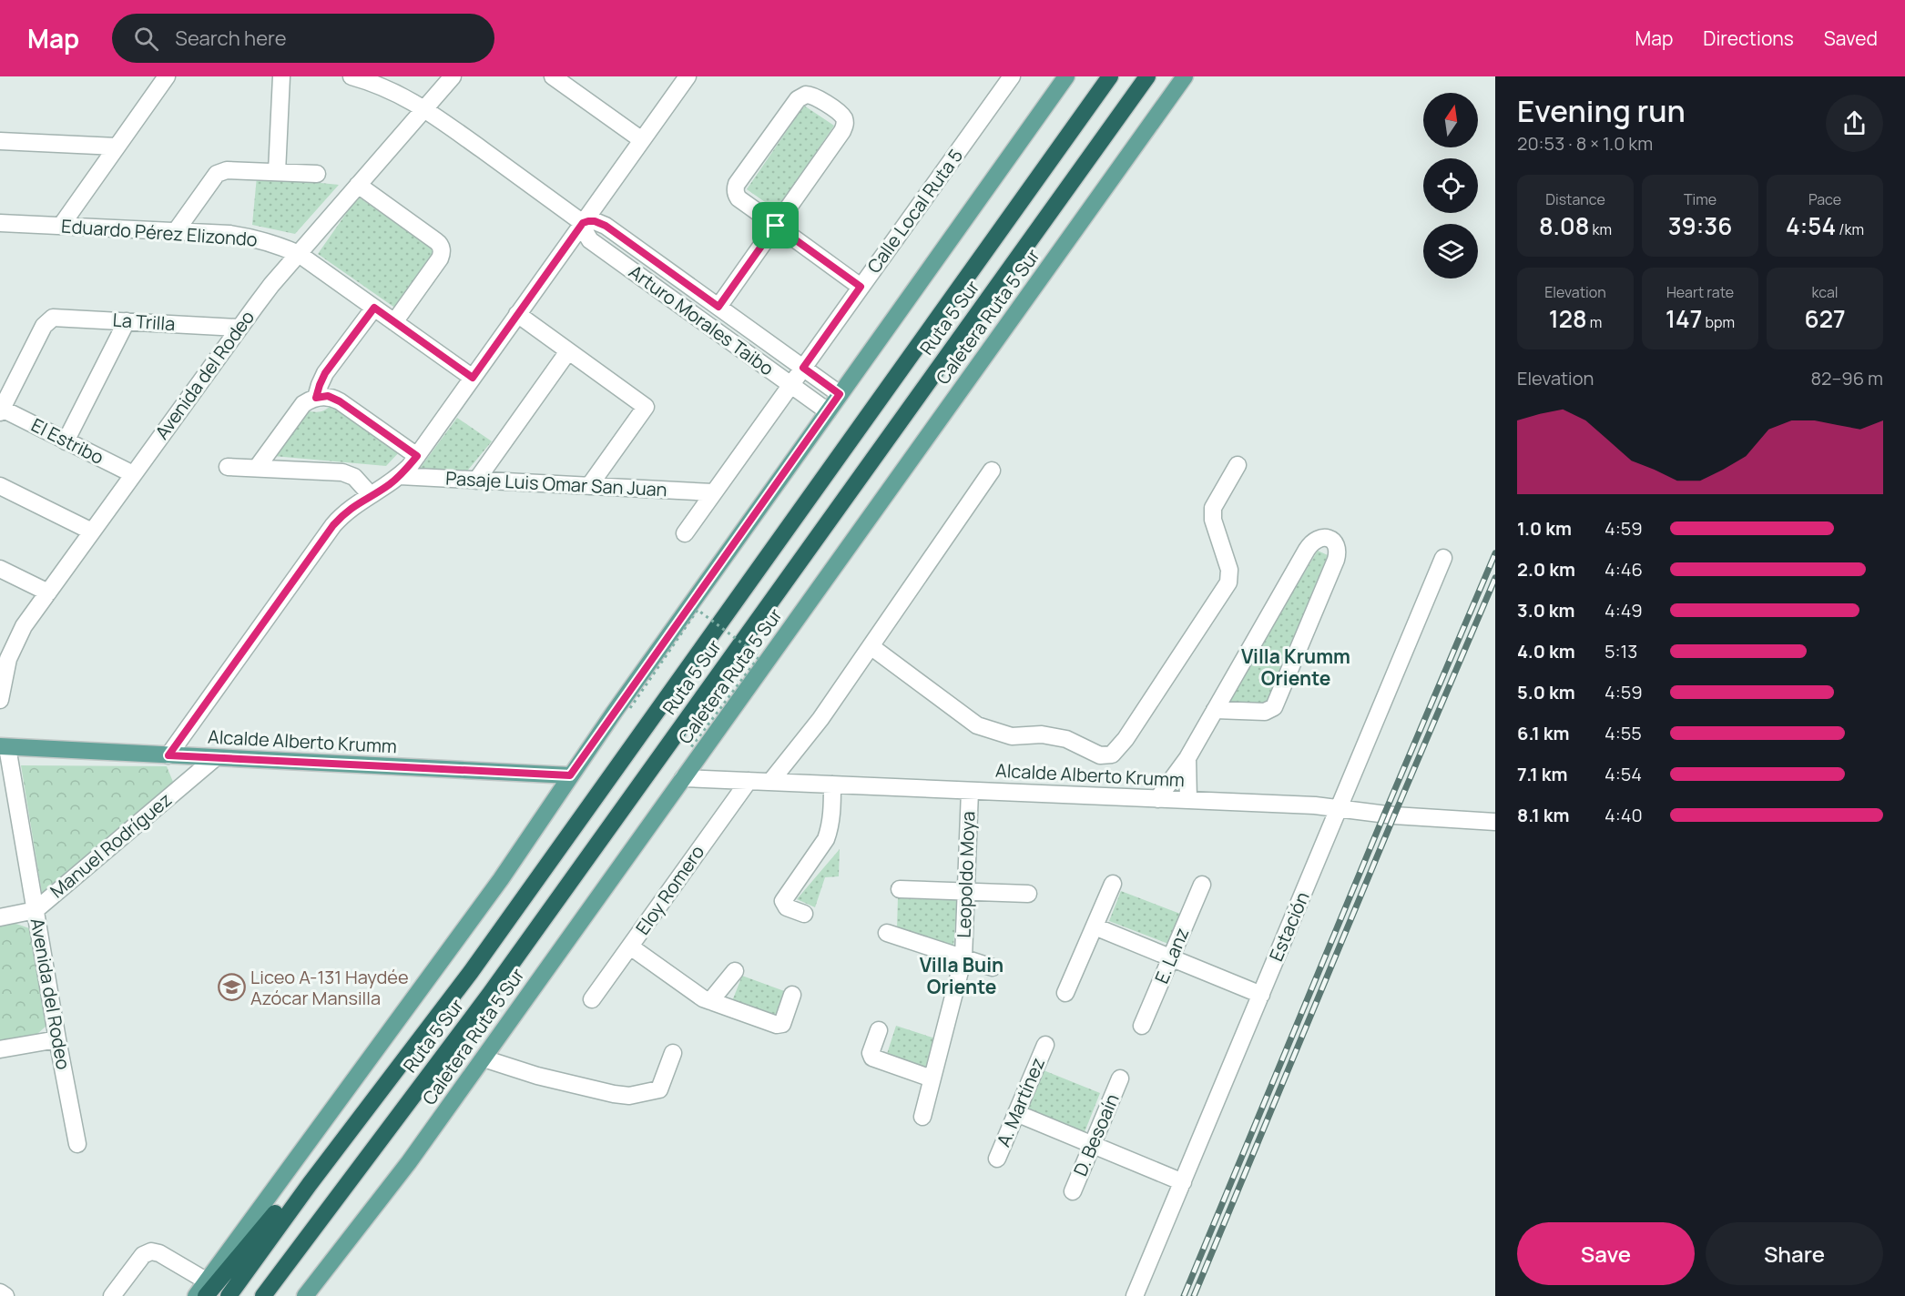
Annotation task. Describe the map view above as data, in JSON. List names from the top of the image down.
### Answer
{
  "streets": {
    "highway": ["Ruta 5 Sur"],
    "main road": ["Caletera Ruta 5 Sur", "Alcalde Alberto Krumm"],
    "street": [
      "Calle Local Ruta 5",
      "Eduardo Pérez Elizondo",
      "Arturo Morales Taibo",
      "La Trilla",
      "Avenida del Rodeo",
      "El Estribo",
      "Pasaje Luis Omar San Juan",
      "Manuel Rodríguez",
      "Leopoldo Moya",
      "Eloy Romero",
      "Estación",
      "E. Lanz",
      "A. Martínez",
      "D. Besoaín"
    ]
  },
  "crossings": [
    ["Calle Local Ruta 5", "Arturo Morales Taibo"],
    ["Calle Local Ruta 5", "Pasaje Luis Omar San Juan"],
    ["Eduardo Pérez Elizondo", "Avenida del Rodeo"],
    ["Caletera Ruta 5 Sur", "Alcalde Alberto Krumm"],
    ["Arturo Morales Taibo", "Avenida del Rodeo"],
    ["La Trilla", "Avenida del Rodeo"],
    ["La Trilla", "El Estribo"],
    ["Avenida del Rodeo", "El Estribo"],
    ["Avenida del Rodeo", "Alcalde Alberto Krumm"],
    ["Avenida del Rodeo", "Manuel Rodríguez"],
    ["Alcalde Alberto Krumm", "Manuel Rodríguez"],
    ["Alcalde Alberto Krumm", "Leopoldo Moya"],
    ["Alcalde Alberto Krumm", "Eloy Romero"],
    ["Alcalde Alberto Krumm", "Estación"]
  ],
  "districts": ["Villa Krumm Oriente", "Villa Buin Oriente"],
  "places": {
    "school or university": ["Liceo A-131 Haydée Azócar Mansilla"]
  },
  "north": "top",
  "page": {
    "header": "Map",
    "search": "Search here",
    "nav": ["Map", "Directions", "Saved"],
    "heading": ["Evening run", "20:53 · 8 × 1.0 km"],
    "stats": [
      ["Distance", "8.08 km"],
      ["Time", "39:36"],
      ["Pace", "4:54 /km"],
      ["Elevation", "128 m"],
      ["Heart rate", "147 bpm"],
      ["kcal", "627"]
    ],
    "chart": ["Elevation", "82–96 m"],
    "list": [
      {
        "name": "1.0 km",
        "note": "4:59"
      },
      {
        "name": "2.0 km",
        "note": "4:46"
      },
      {
        "name": "3.0 km",
        "note": "4:49"
      },
      {
        "name": "4.0 km",
        "note": "5:13"
      },
      {
        "name": "5.0 km",
        "note": "4:59"
      },
      {
        "name": "6.1 km",
        "note": "4:55"
      },
      {
        "name": "7.1 km",
        "note": "4:54"
      },
      {
        "name": "8.1 km",
        "note": "4:40"
      }
    ],
    "buttons": ["Save", "Share"]
  }
}
